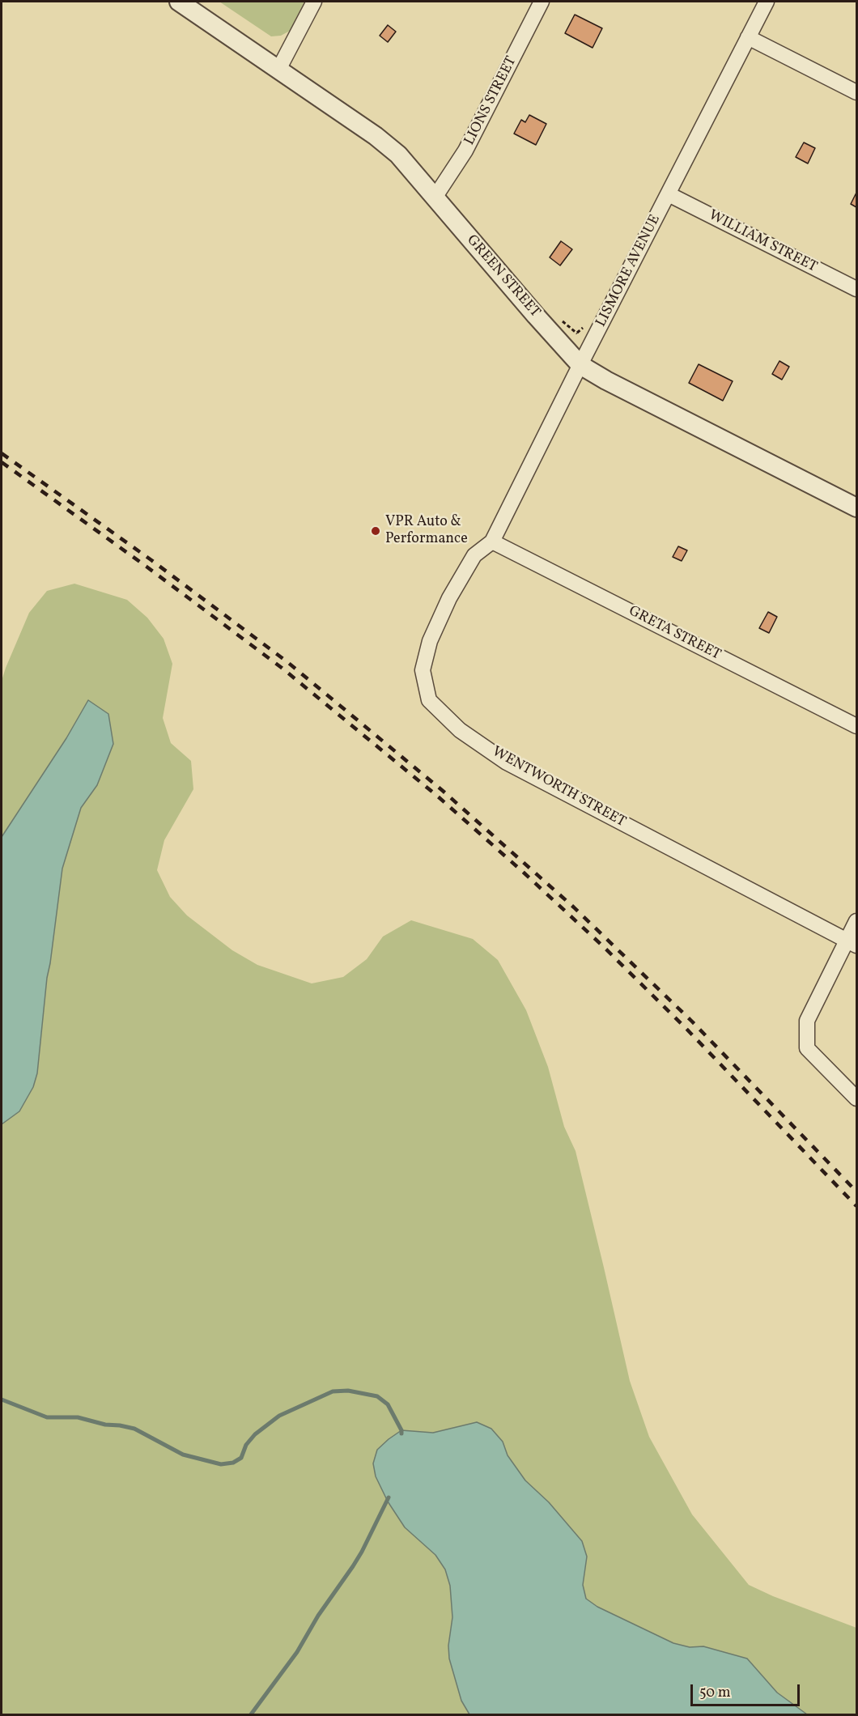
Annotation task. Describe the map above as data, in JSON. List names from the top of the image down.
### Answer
{
  "streets": {
    "street": [
      "LIONS STREET",
      "WILLIAM STREET",
      "LISMORE AVENUE",
      "GREEN STREET",
      "GRETA STREET",
      "WENTWORTH STREET"
    ]
  },
  "crossings": [
    ["LIONS STREET", "GREEN STREET"],
    ["WILLIAM STREET", "LISMORE AVENUE"],
    ["LISMORE AVENUE", "GREEN STREET"],
    ["LISMORE AVENUE", "GRETA STREET"],
    ["LISMORE AVENUE", "WENTWORTH STREET"],
    ["GRETA STREET", "WENTWORTH STREET"]
  ],
  "places": ["VPR Auto & Performance"],
  "scale_bar": "50 m"
}
